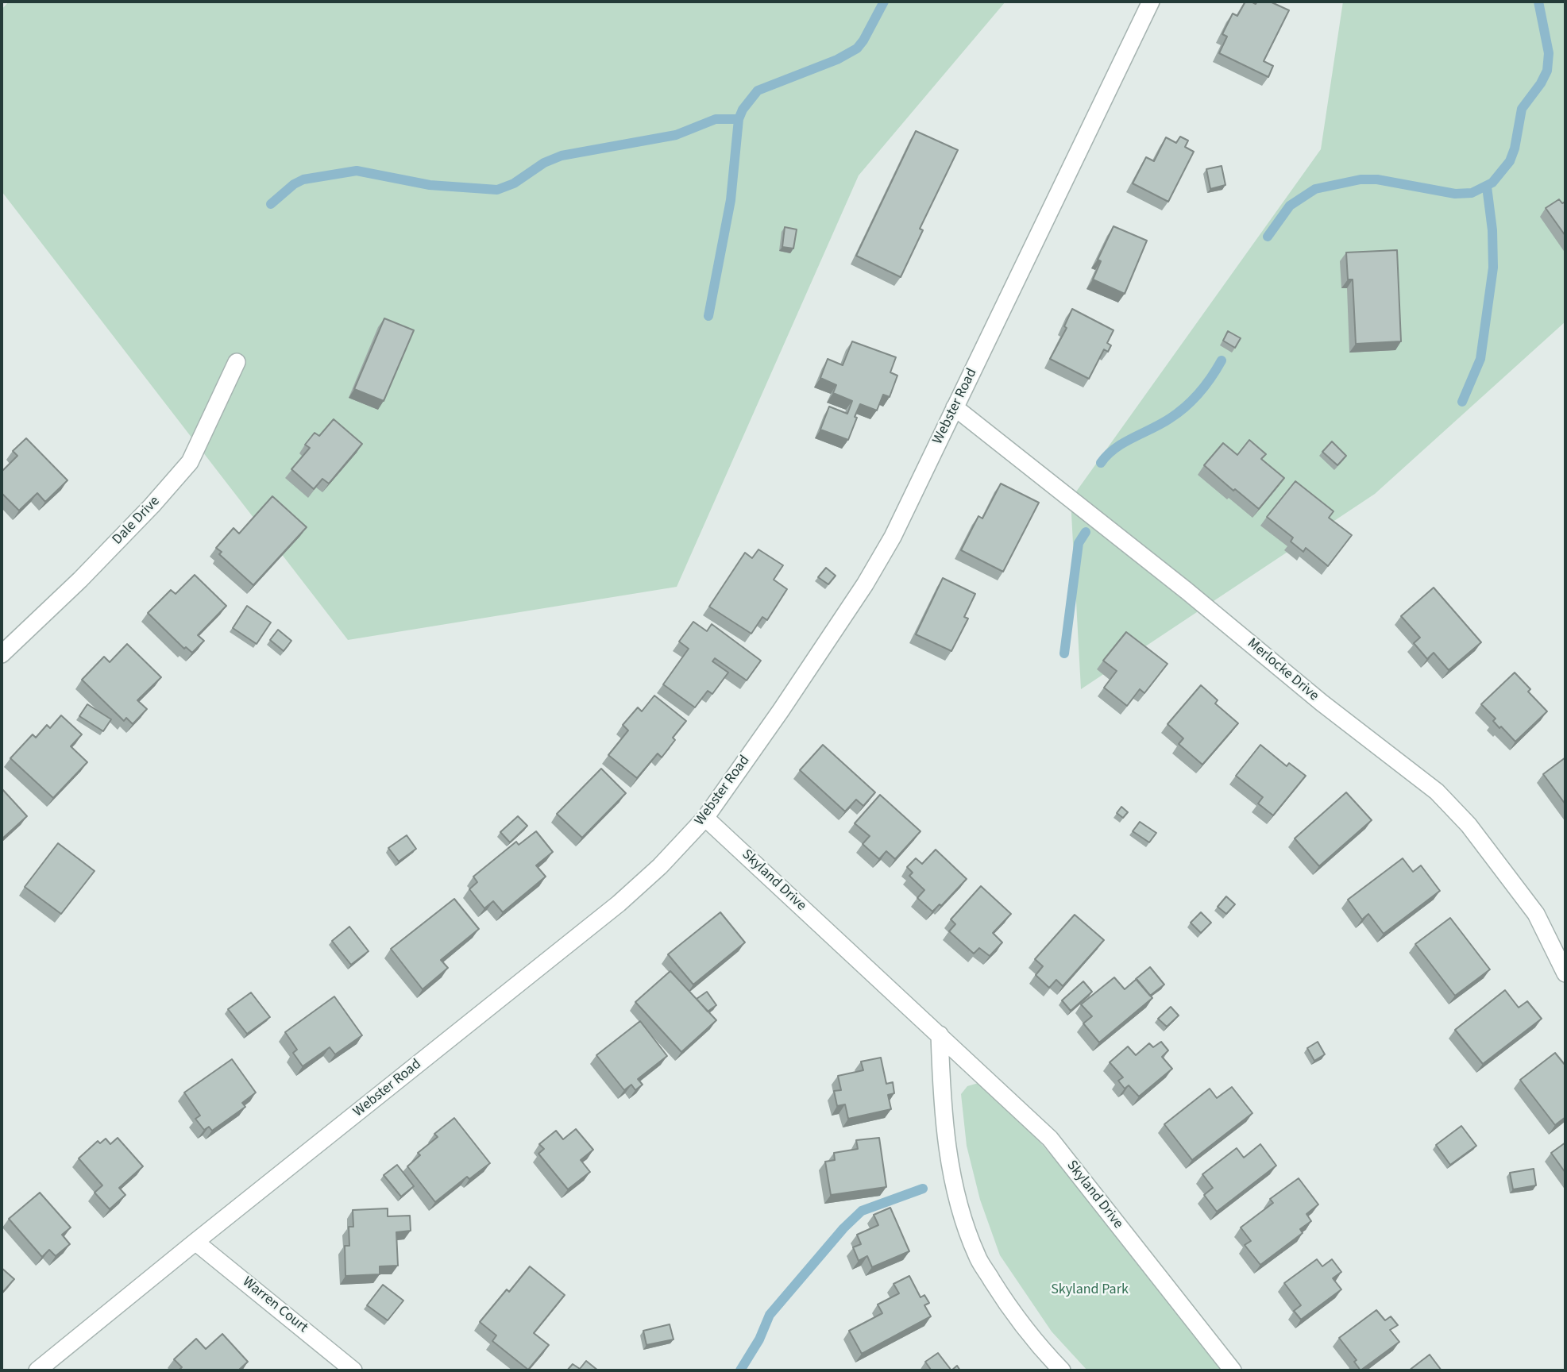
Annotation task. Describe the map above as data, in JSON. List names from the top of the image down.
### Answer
{
  "streets": {
    "street": [
      "Webster Road",
      "Dale Drive",
      "Merlocke Drive",
      "Skyland Drive",
      "Warren Court"
    ]
  },
  "crossings": [
    ["Webster Road", "Merlocke Drive"],
    ["Webster Road", "Skyland Drive"],
    ["Webster Road", "Warren Court"]
  ],
  "parks": ["Skyland Park"]
}
